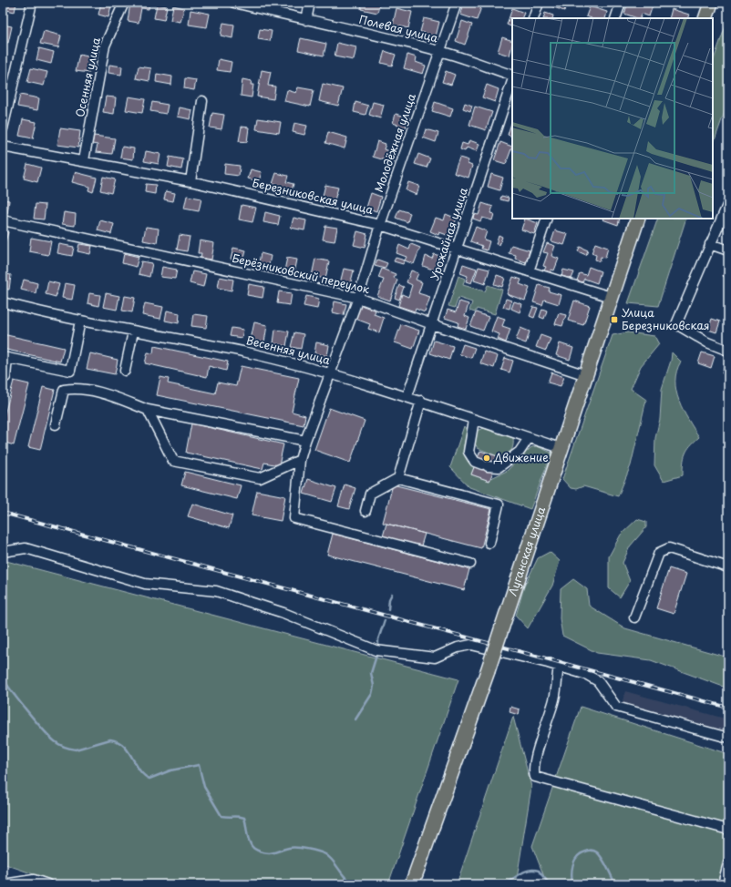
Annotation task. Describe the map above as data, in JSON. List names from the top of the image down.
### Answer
{
  "streets": {
    "highway": ["Луганская улица"],
    "street": [
      "Полевая улица",
      "Осенняя улица",
      "Молодёжная улица",
      "Березниковская улица",
      "Урожайная улица",
      "Берёзниковский переулок",
      "Весенняя улица"
    ]
  },
  "crossings": [
    ["Полевая улица", "Молодёжная улица"],
    ["Осенняя улица", "Березниковская улица"],
    ["Молодёжная улица", "Березниковская улица"],
    ["Молодёжная улица", "Берёзниковский переулок"],
    ["Молодёжная улица", "Весенняя улица"],
    ["Березниковская улица", "Урожайная улица"],
    ["Березниковская улица", "Луганская улица"],
    ["Урожайная улица", "Берёзниковский переулок"],
    ["Урожайная улица", "Весенняя улица"],
    ["Берёзниковский переулок", "Луганская улица"],
    ["Весенняя улица", "Луганская улица"]
  ],
  "places": {
    "transit": ["Улица Березниковская"],
    "other": ["Движение"]
  }
}
